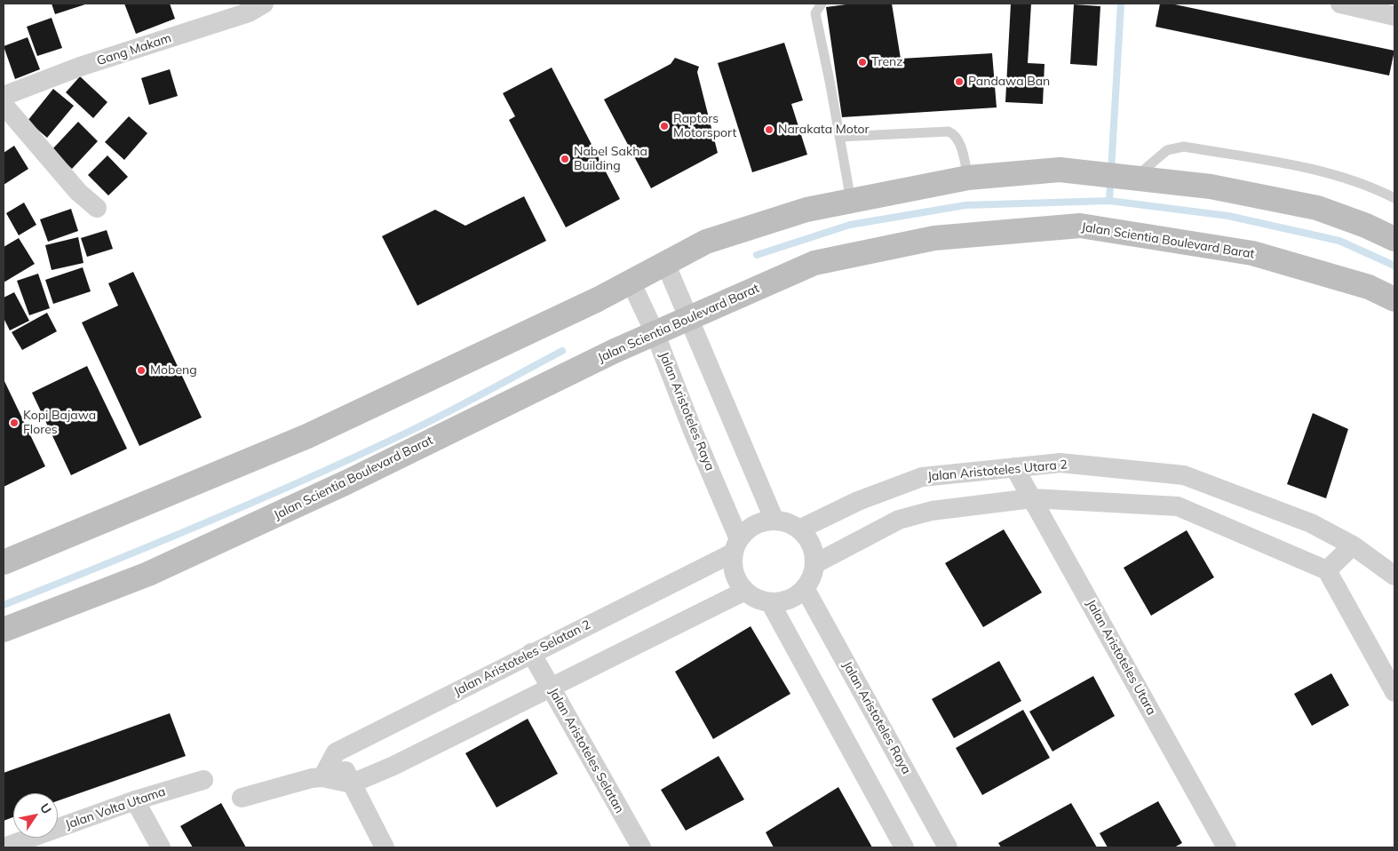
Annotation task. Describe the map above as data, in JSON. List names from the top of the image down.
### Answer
{
  "streets": {
    "street": [
      "Gang Makam",
      "Jalan Scientia Boulevard Barat",
      "Jalan Aristoteles Raya",
      "Jalan Aristoteles Utara 2",
      "Jalan Aristoteles Utara",
      "Jalan Aristoteles Selatan 2",
      "Jalan Aristoteles Selatan",
      "Jalan Volta Utama"
    ]
  },
  "crossings": [
    ["Jalan Scientia Boulevard Barat", "Jalan Aristoteles Raya"],
    ["Jalan Aristoteles Raya", "Jalan Aristoteles Utara 2"],
    ["Jalan Aristoteles Raya", "Jalan Aristoteles Selatan 2"],
    ["Jalan Aristoteles Utara 2", "Jalan Aristoteles Utara"],
    ["Jalan Aristoteles Utara 2", "Jalan Aristoteles Selatan 2"],
    ["Jalan Aristoteles Selatan 2", "Jalan Aristoteles Selatan"]
  ],
  "places": [
    "Trenz",
    "Pandawa Ban",
    "Raptors Motorsport",
    "Narakata Motor",
    "Nabel Sakha Building",
    "Mobeng",
    "Kopi Bajawa Flores"
  ],
  "north": "top right"
}
